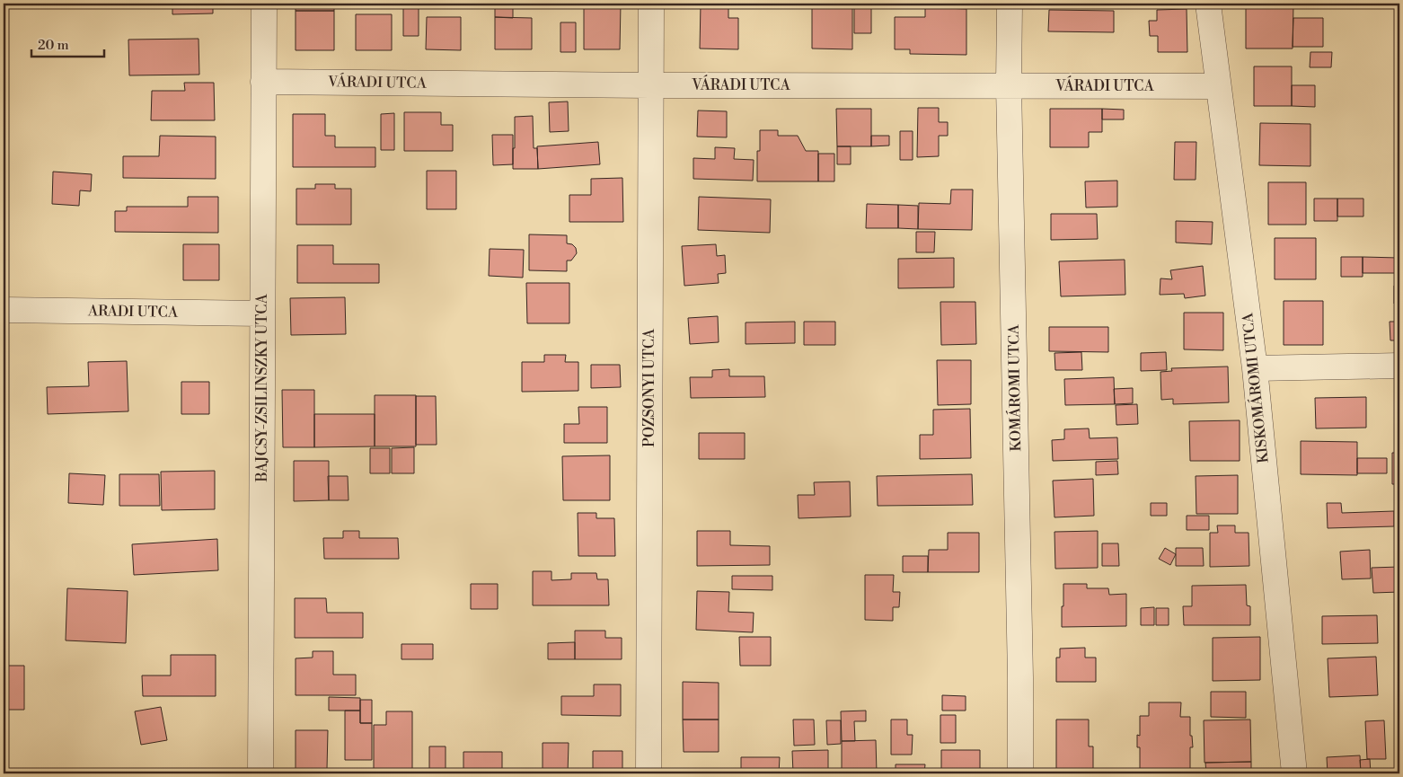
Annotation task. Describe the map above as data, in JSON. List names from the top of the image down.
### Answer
{
  "streets": {
    "street": [
      "VÁRADI UTCA",
      "ARADI UTCA",
      "BAJCSY-ZSILINSZKY UTCA",
      "POZSONYI UTCA",
      "KOMÁROMI UTCA",
      "KISKOMÁROMI UTCA"
    ]
  },
  "crossings": [
    ["VÁRADI UTCA", "BAJCSY-ZSILINSZKY UTCA"],
    ["VÁRADI UTCA", "POZSONYI UTCA"],
    ["VÁRADI UTCA", "KOMÁROMI UTCA"],
    ["VÁRADI UTCA", "KISKOMÁROMI UTCA"],
    ["ARADI UTCA", "BAJCSY-ZSILINSZKY UTCA"]
  ],
  "scale_bar": "20 m"
}
